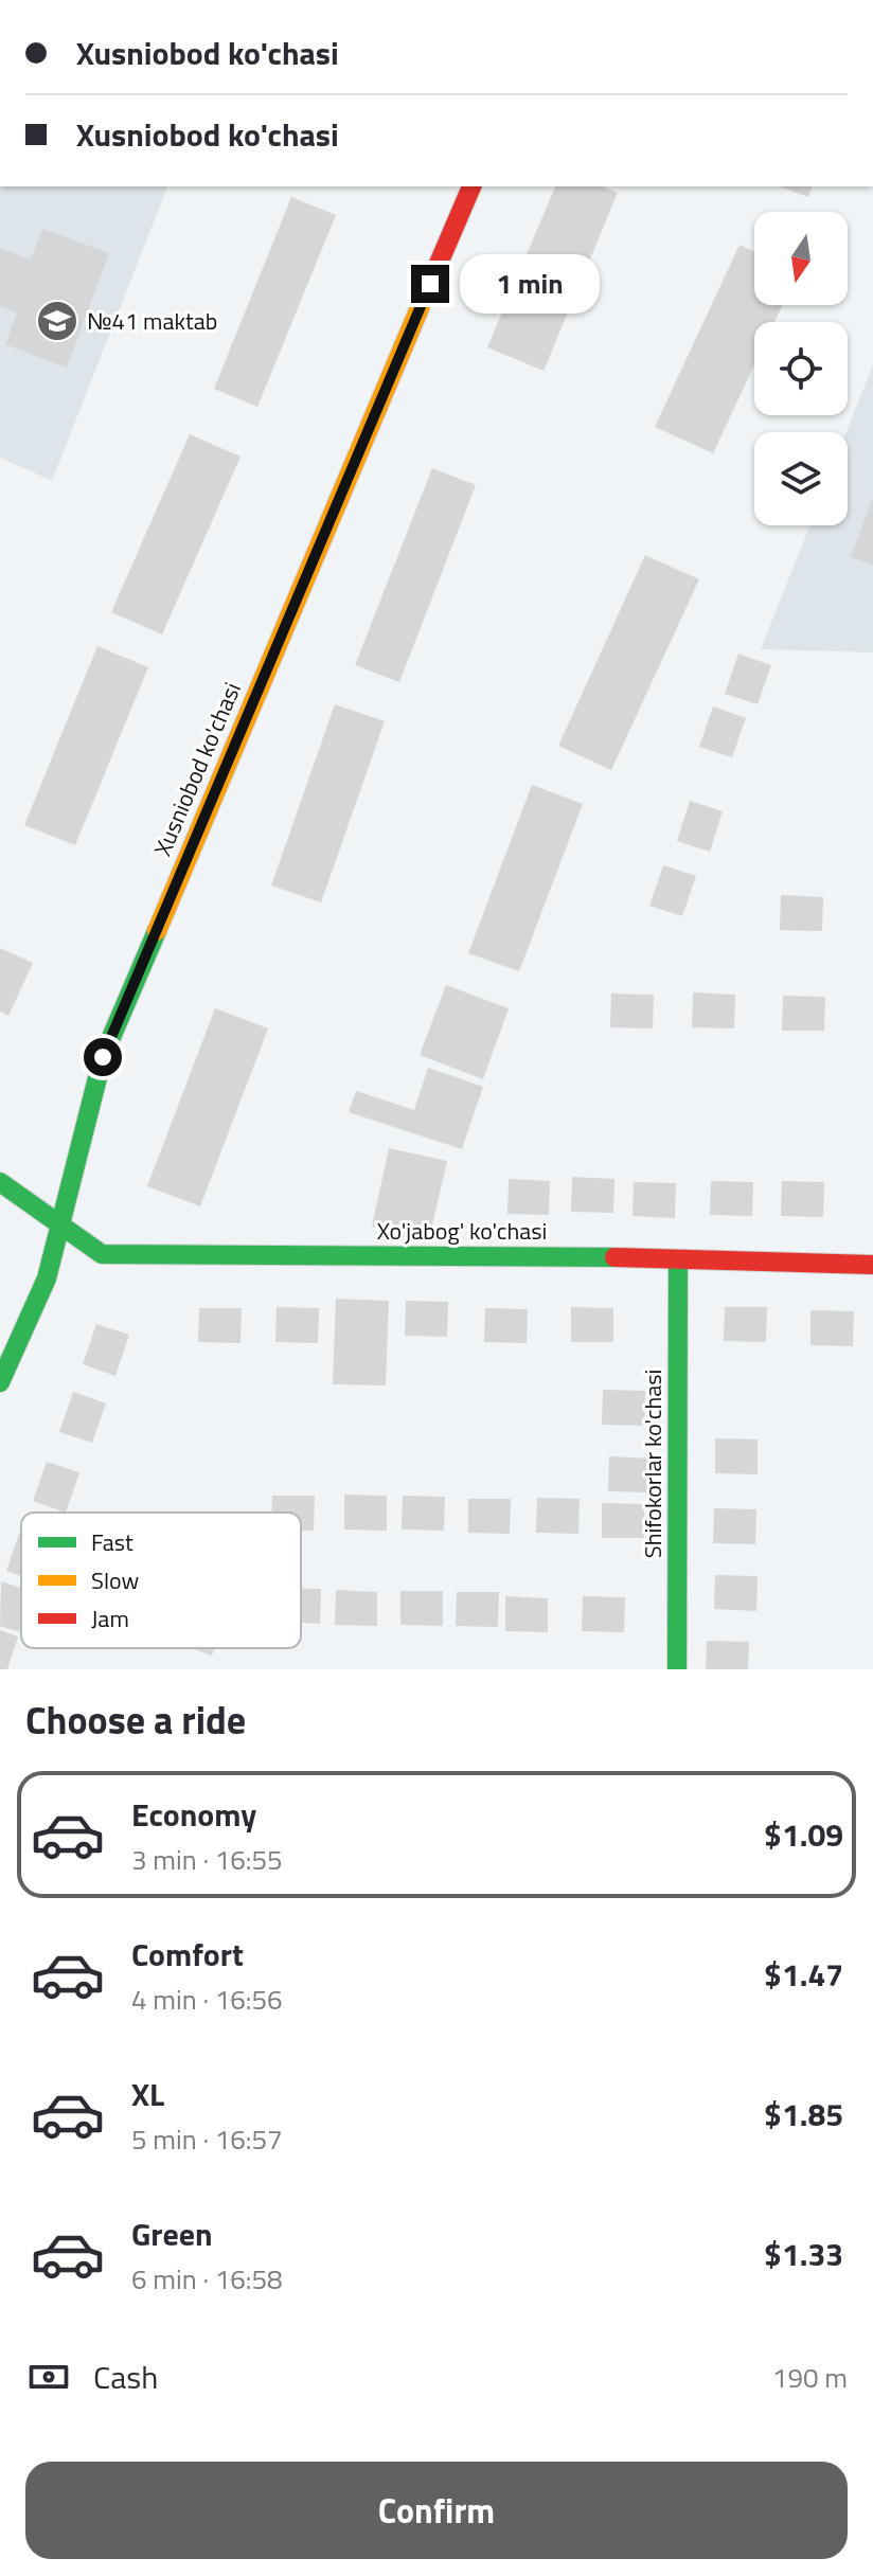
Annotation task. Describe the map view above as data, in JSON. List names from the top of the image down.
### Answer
{
  "streets": {
    "street": ["Xusniobod ko'chasi", "Xo'jabog' ko'chasi", "Shifokorlar ko'chasi"]
  },
  "crossings": [
    ["Xusniobod ko'chasi", "Xo'jabog' ko'chasi"],
    ["Xo'jabog' ko'chasi", "Shifokorlar ko'chasi"]
  ],
  "places": {
    "school or university": ["№41 maktab"]
  },
  "legend": ["Fast", "Slow", "Jam"],
  "north": "bottom",
  "page": {
    "banner": ["Xusniobod ko'chasi", "Xusniobod ko'chasi"],
    "bubble": "1 min",
    "heading": "Choose a ride",
    "list": [
      {
        "name": "Economy",
        "note": "3 min · 16:55",
        "value": "$1.09"
      },
      {
        "name": "Comfort",
        "note": "4 min · 16:56",
        "value": "$1.47"
      },
      {
        "name": "XL",
        "note": "5 min · 16:57",
        "value": "$1.85"
      },
      {
        "name": "Green",
        "note": "6 min · 16:58",
        "value": "$1.33"
      }
    ],
    "pay": ["Cash", "190 m"],
    "buttons": "Confirm"
  }
}
